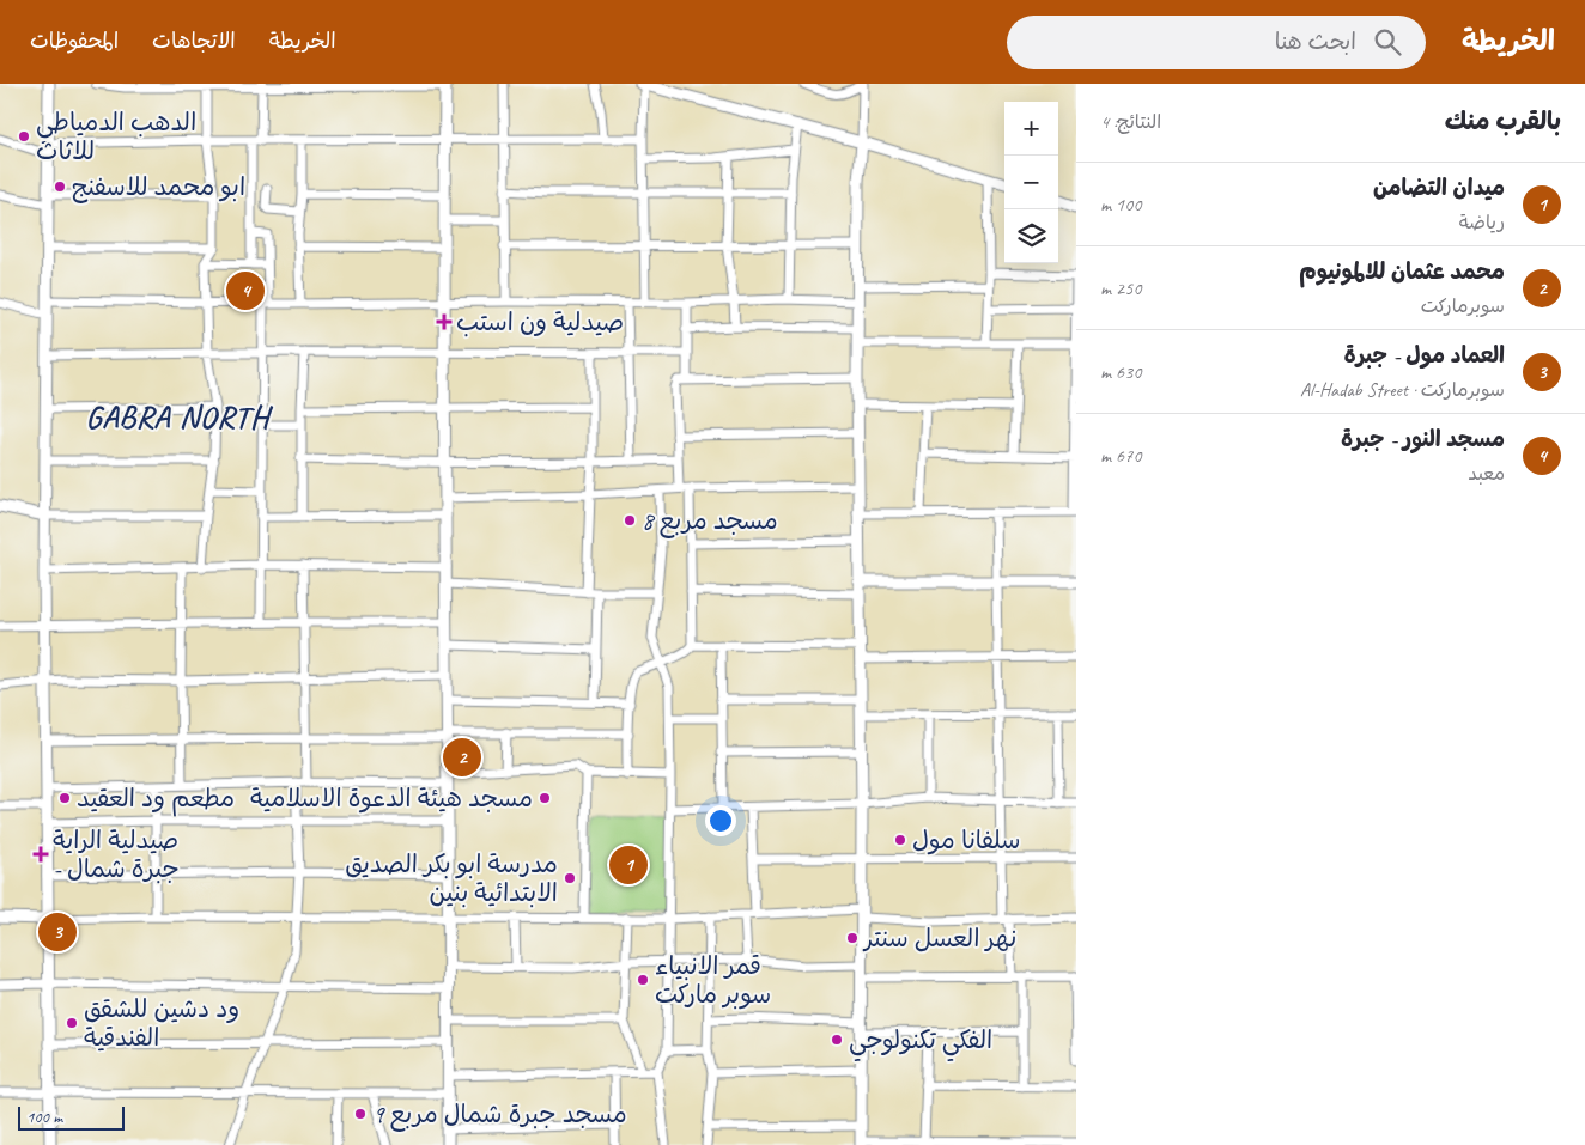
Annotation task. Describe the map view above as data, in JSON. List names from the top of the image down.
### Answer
{
  "districts": ["GABRA NORTH"],
  "places": {
    "other": [
      "الدهب الدمياطي للاثاث",
      "ابو محمد للاسفنج",
      "مسجد مربع 8",
      "مطعم ود العقيد",
      "مسجد هيئة الدعوة الاسلامية",
      "سلفانا مول",
      "مدرسة ابو بكر الصديق الابتدائية بنين",
      "نهر العسل سنتر",
      "قمر الانبياء سوبر ماركت",
      "ود دشين للشقق الفندقية",
      "الفكي تكنولوجي",
      "مسجد جبرة شمال مربع 9"
    ],
    "health": ["صيدلية ون استب", "صيدلية الراية - جبرة شمال"]
  },
  "scale_bar": "100 m",
  "page": {
    "header": "الخريطة",
    "search": "ابحث هنا",
    "nav": ["الخريطة", "الاتجاهات", "المحفوظات"],
    "heading": ["بالقرب منك", "النتائج: 4"],
    "map_buttons": ["+", "−"],
    "list": [
      {
        "mark": "1",
        "name": "ميدان التضامن",
        "note": "رياضة",
        "value": "100 m"
      },
      {
        "mark": "2",
        "name": "محمد عثمان للالمونيوم",
        "note": "سوبرماركت",
        "value": "250 m"
      },
      {
        "mark": "3",
        "name": "العماد مول - جبرة",
        "note": "سوبرماركت · Al-Hadab Street",
        "value": "630 m"
      },
      {
        "mark": "4",
        "name": "مسجد النور - جبرة",
        "note": "معبد",
        "value": "670 m"
      }
    ],
    "pins": [
      "4",
      "2",
      "1",
      "3"
    ],
    "scale": "100 m"
  }
}
